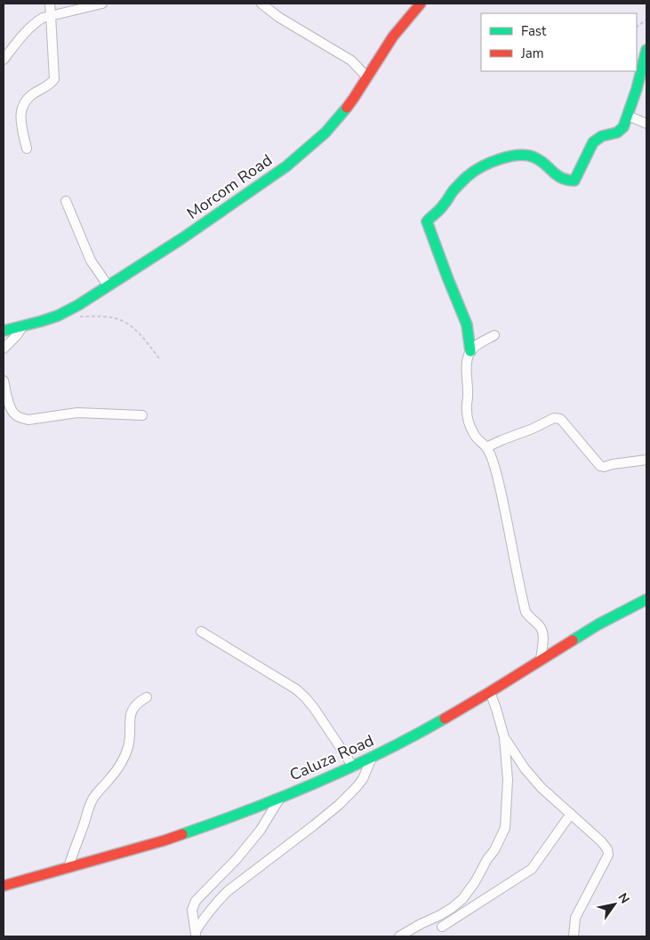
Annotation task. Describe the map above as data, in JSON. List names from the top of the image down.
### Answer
{
  "streets": {
    "street": ["Morcom Road", "Caluza Road"]
  },
  "legend": ["Fast", "Jam"],
  "north": "top right"
}
